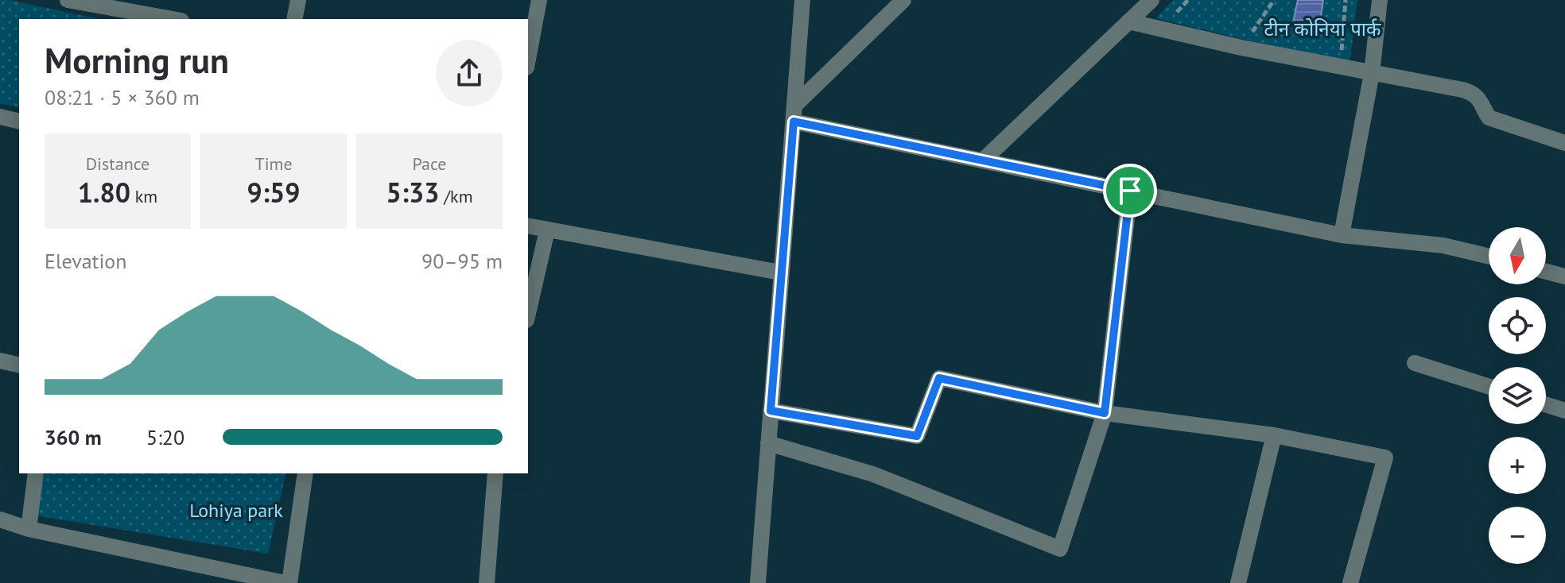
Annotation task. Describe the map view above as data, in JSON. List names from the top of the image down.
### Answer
{
  "parks": ["टीन कोनिया पार्क", "Lohiya park"],
  "north": "bottom",
  "page": {
    "heading": ["Morning run", "08:21 · 5 × 360 m"],
    "stats": [
      ["Distance", "1.80 km"],
      ["Time", "9:59"],
      ["Pace", "5:33 /km"]
    ],
    "map_buttons": ["+", "−"],
    "chart": ["Elevation", "90–95 m"],
    "list": [
      {
        "name": "360 m",
        "note": "5:20"
      }
    ]
  }
}
